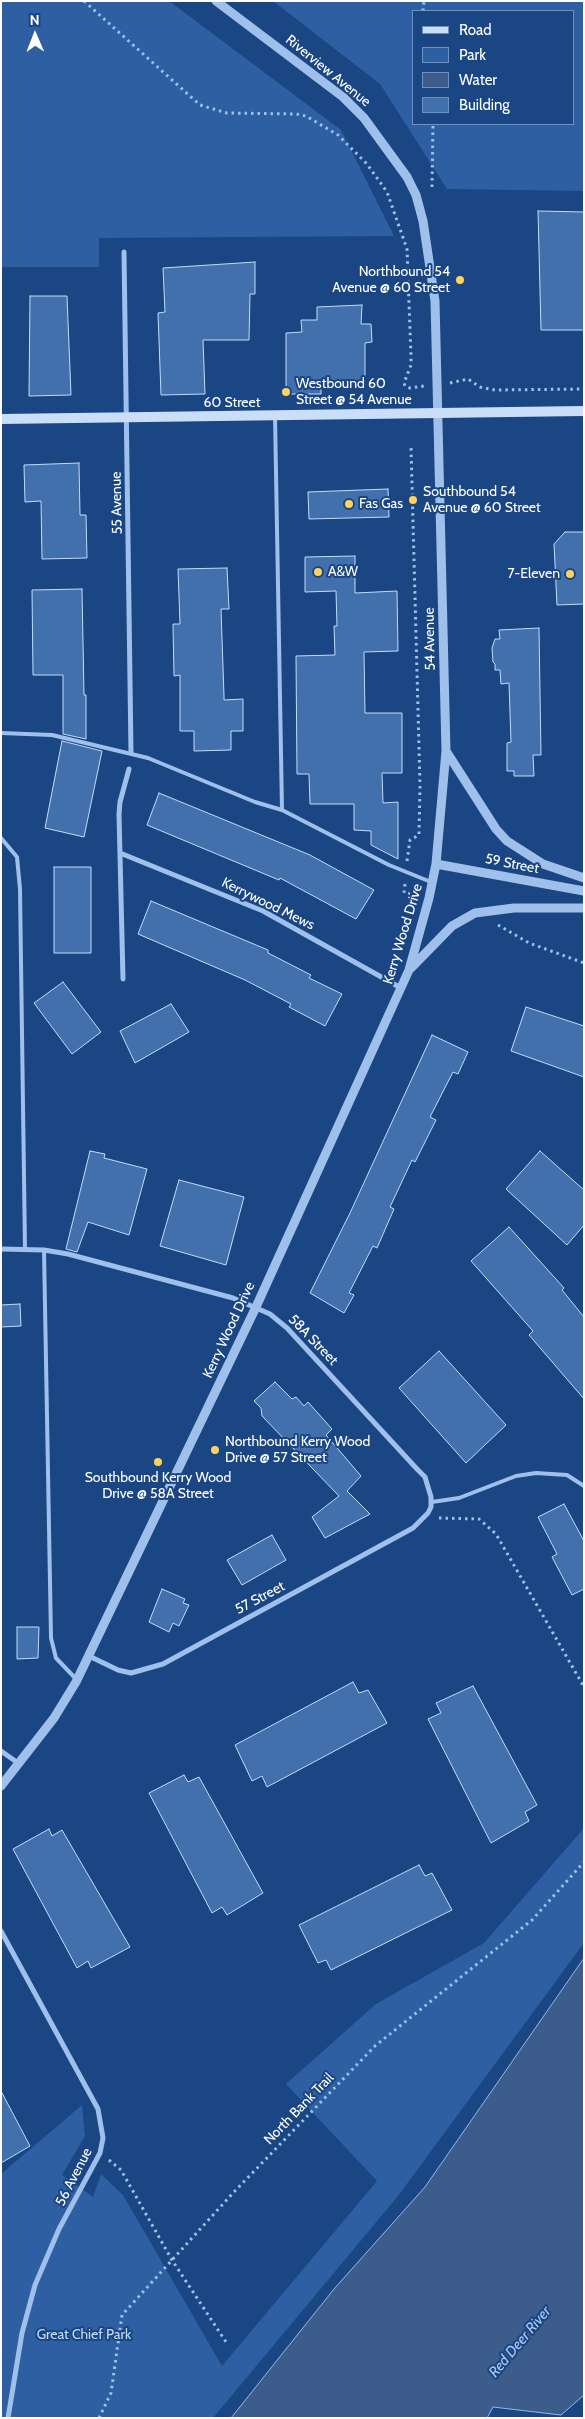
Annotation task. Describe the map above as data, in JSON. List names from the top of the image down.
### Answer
{
  "streets": {
    "main road": ["60 Street"],
    "street": [
      "Riverview Avenue",
      "55 Avenue",
      "54 Avenue",
      "59 Street",
      "Kerrywood Mews",
      "Kerry Wood Drive",
      "58A Street",
      "57 Street",
      "56 Avenue"
    ],
    "path": ["North Bank Trail"]
  },
  "crossings": [
    ["Riverview Avenue", "60 Street"],
    ["Riverview Avenue", "54 Avenue"],
    ["60 Street", "55 Avenue"],
    ["60 Street", "54 Avenue"],
    ["54 Avenue", "59 Street"],
    ["54 Avenue", "Kerry Wood Drive"],
    ["59 Street", "Kerry Wood Drive"],
    ["Kerrywood Mews", "Kerry Wood Drive"],
    ["Kerry Wood Drive", "58A Street"],
    ["Kerry Wood Drive", "57 Street"],
    ["58A Street", "57 Street"]
  ],
  "water": ["Red Deer River"],
  "parks": ["Great Chief Park"],
  "places": [
    "Northbound 54 Avenue @ 60 Street",
    "Westbound 60 Street @ 54 Avenue",
    "Southbound 54 Avenue @ 60 Street",
    "Fas Gas",
    "A&W",
    "7-Eleven",
    "Northbound Kerry Wood Drive @ 57 Street",
    "Southbound Kerry Wood Drive @ 58A Street"
  ],
  "legend": [
    "Road",
    "Park",
    "Water",
    "Building"
  ],
  "north": "top"
}
